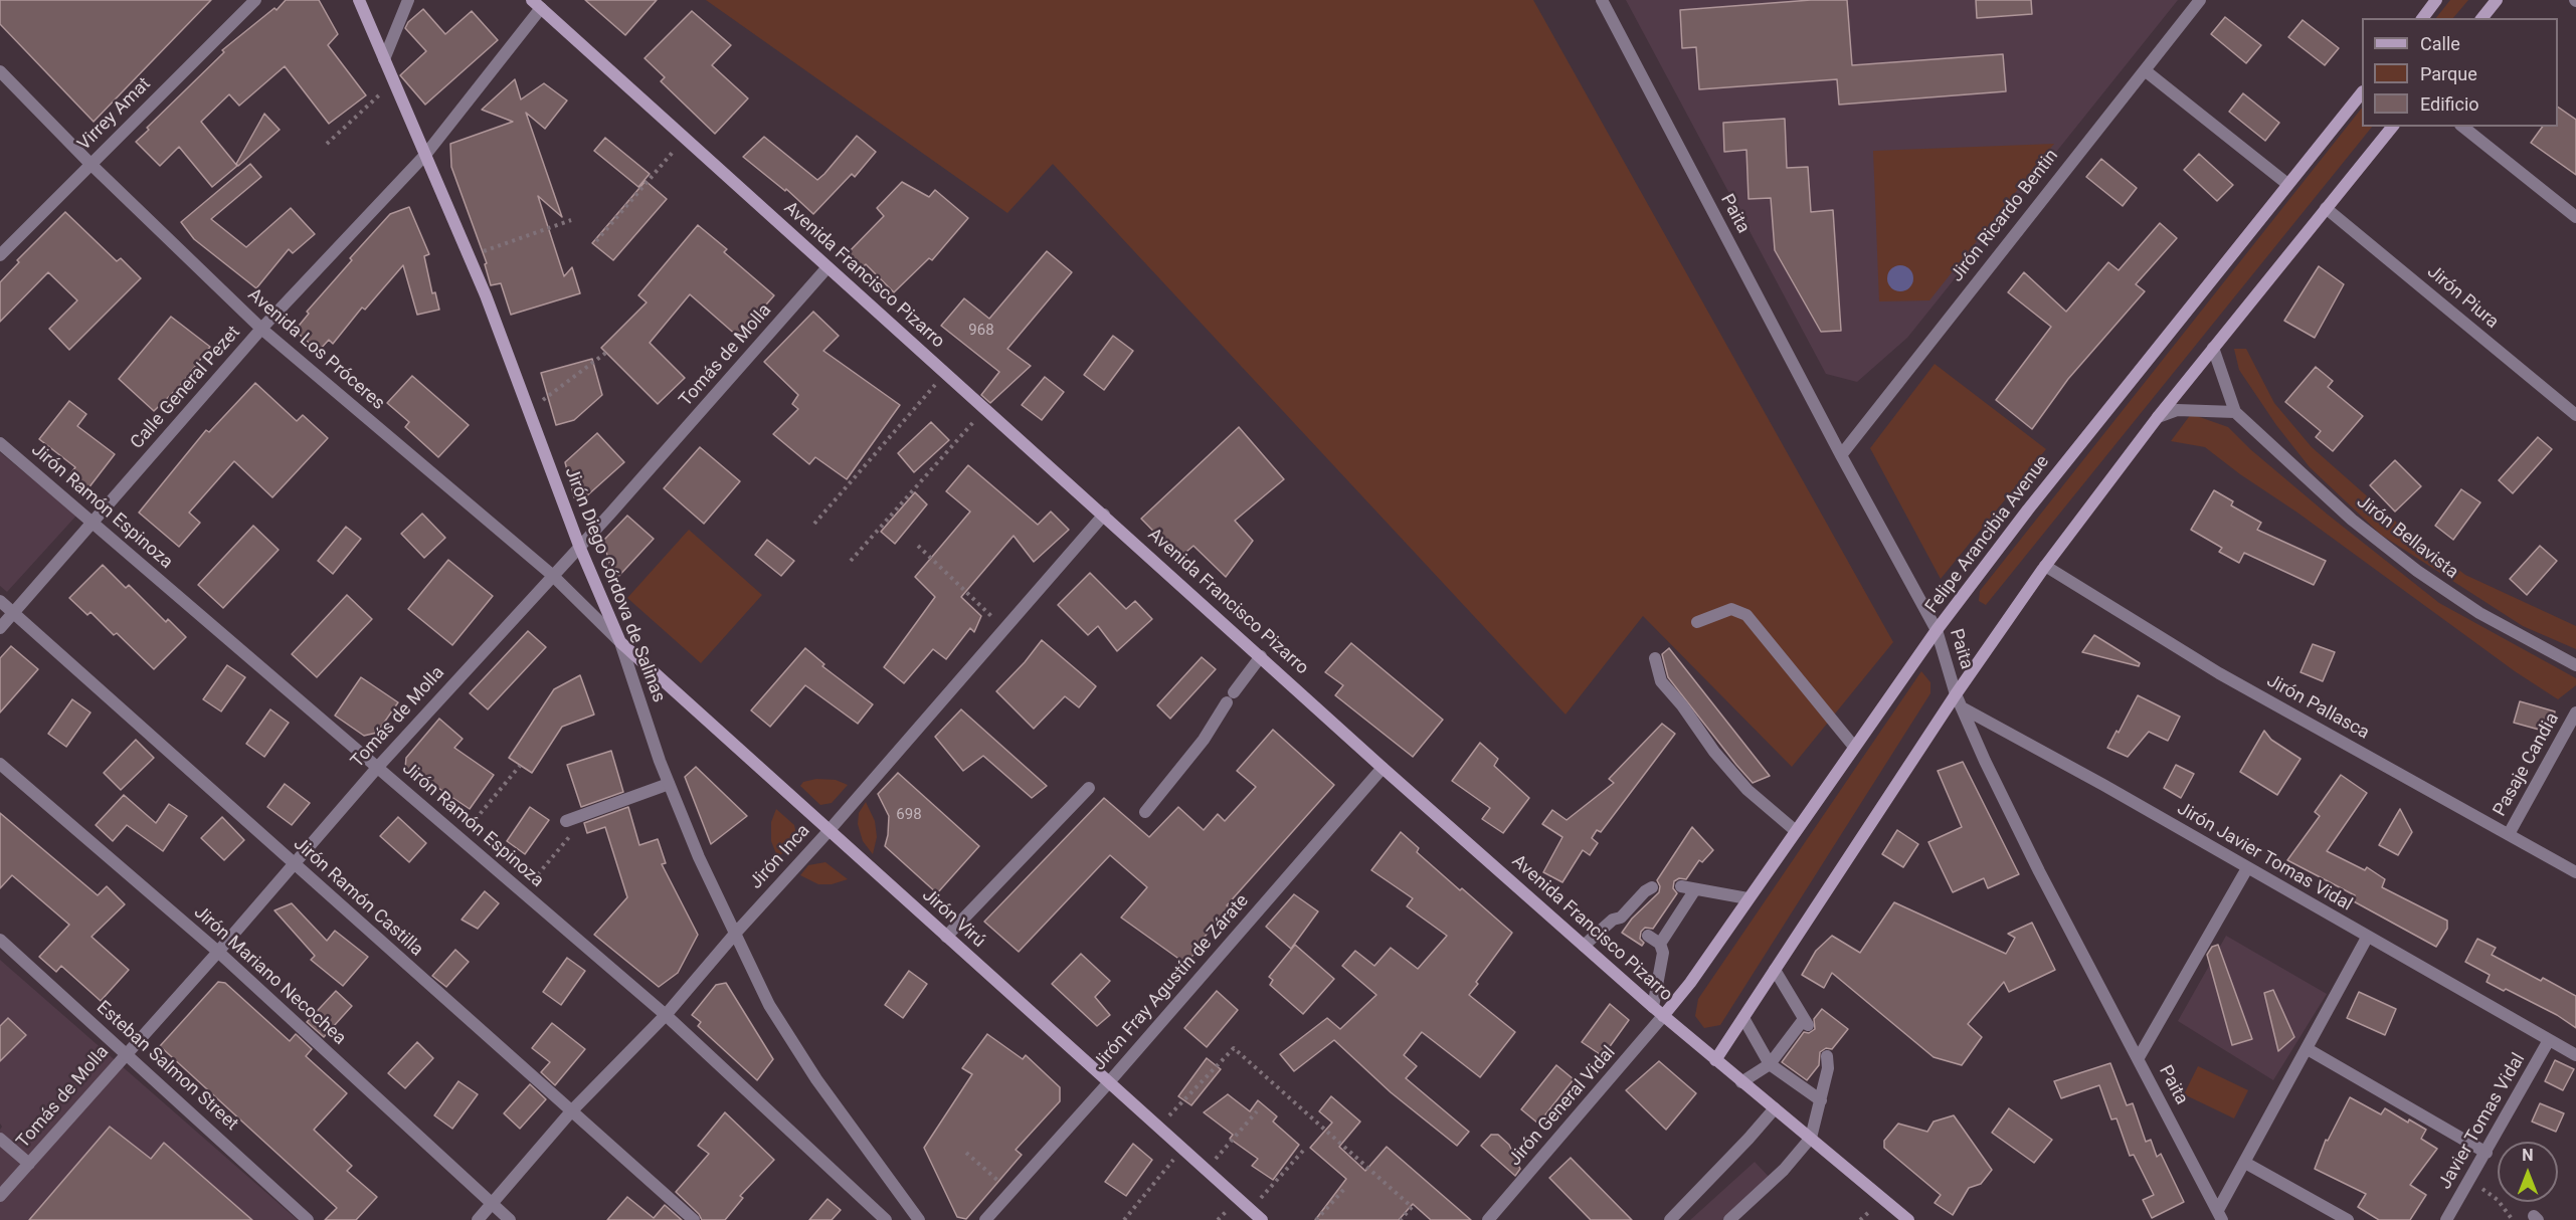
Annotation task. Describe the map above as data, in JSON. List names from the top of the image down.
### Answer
{
  "streets": {
    "main road": [
      "Avenida Francisco Pizarro",
      "Felipe Arancibia Avenue",
      "Jirón Diego Córdova de Salinas",
      "Jirón Virú"
    ],
    "street": [
      "Virrey Amat",
      "Paita",
      "Jirón Ricardo Bentin",
      "Jirón Piura",
      "Avenida Los Próceres",
      "Tomás de Molla",
      "Calle General Pezet",
      "Jirón Ramón Espinoza",
      "Jirón Bellavista",
      "Jirón Pallasca",
      "Pasaje Candia",
      "Jirón Inca",
      "Jirón Javier Tomas Vidal",
      "Jirón Ramón Castilla",
      "Jirón Mariano Necochea",
      "Jirón Fray Agustín de Zárate",
      "Esteban Salmon Street",
      "Jirón General Vidal",
      "Javier Tomas Vidal"
    ]
  },
  "crossings": [
    ["Virrey Amat", "Avenida Los Próceres"],
    ["Paita", "Jirón Ricardo Bentin"],
    ["Paita", "Felipe Arancibia Avenue"],
    ["Paita", "Jirón Javier Tomas Vidal"],
    ["Avenida Francisco Pizarro", "Tomás de Molla"],
    ["Avenida Francisco Pizarro", "Calle General Pezet"],
    ["Avenida Francisco Pizarro", "Felipe Arancibia Avenue"],
    ["Avenida Francisco Pizarro", "Jirón Inca"],
    ["Avenida Francisco Pizarro", "Jirón Fray Agustín de Zárate"],
    ["Avenida Francisco Pizarro", "Jirón General Vidal"],
    ["Avenida Los Próceres", "Tomás de Molla"],
    ["Avenida Los Próceres", "Calle General Pezet"],
    ["Avenida Los Próceres", "Jirón Diego Córdova de Salinas"],
    ["Avenida Los Próceres", "Jirón Virú"],
    ["Tomás de Molla", "Jirón Ramón Espinoza"],
    ["Tomás de Molla", "Jirón Diego Córdova de Salinas"],
    ["Tomás de Molla", "Jirón Ramón Castilla"],
    ["Tomás de Molla", "Jirón Mariano Necochea"],
    ["Tomás de Molla", "Esteban Salmon Street"],
    ["Calle General Pezet", "Jirón Ramón Espinoza"],
    ["Calle General Pezet", "Jirón Diego Córdova de Salinas"],
    ["Calle General Pezet", "Jirón Ramón Castilla"],
    ["Jirón Ramón Espinoza", "Jirón Inca"],
    ["Felipe Arancibia Avenue", "Jirón General Vidal"],
    ["Jirón Diego Córdova de Salinas", "Jirón Inca"],
    ["Jirón Diego Córdova de Salinas", "Jirón Virú"],
    ["Jirón Pallasca", "Pasaje Candia"],
    ["Jirón Inca", "Jirón Ramón Castilla"],
    ["Jirón Inca", "Jirón Virú"],
    ["Jirón Inca", "Jirón Mariano Necochea"],
    ["Jirón Javier Tomas Vidal", "Javier Tomas Vidal"],
    ["Jirón Virú", "Jirón Fray Agustín de Zárate"]
  ],
  "house_numbers": ["968", "698"],
  "legend": ["Calle", "Parque", "Edificio"],
  "north": "top"
}
